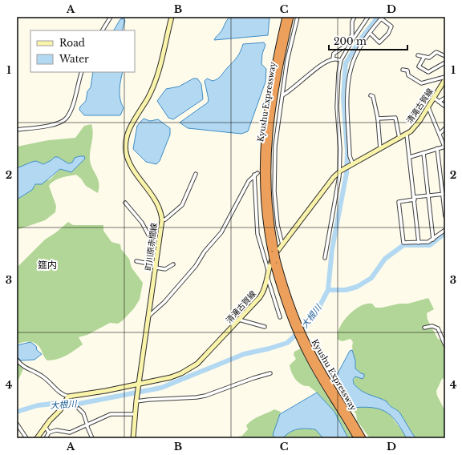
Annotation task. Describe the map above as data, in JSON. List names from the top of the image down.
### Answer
{
  "streets": {
    "highway": ["Kyushu Expressway"],
    "main road": ["清滝古賀線", "町川原赤間線"]
  },
  "crossings": [
    ["清滝古賀線", "町川原赤間線"]
  ],
  "districts": ["筵内"],
  "water": ["大根川"],
  "legend": ["Road", "Water"],
  "scale_bar": "200 m",
  "grid": {
    "columns": [
      "A",
      "B",
      "C",
      "D"
    ],
    "rows": [
      "1",
      "2",
      "3",
      "4"
    ]
  }
}
